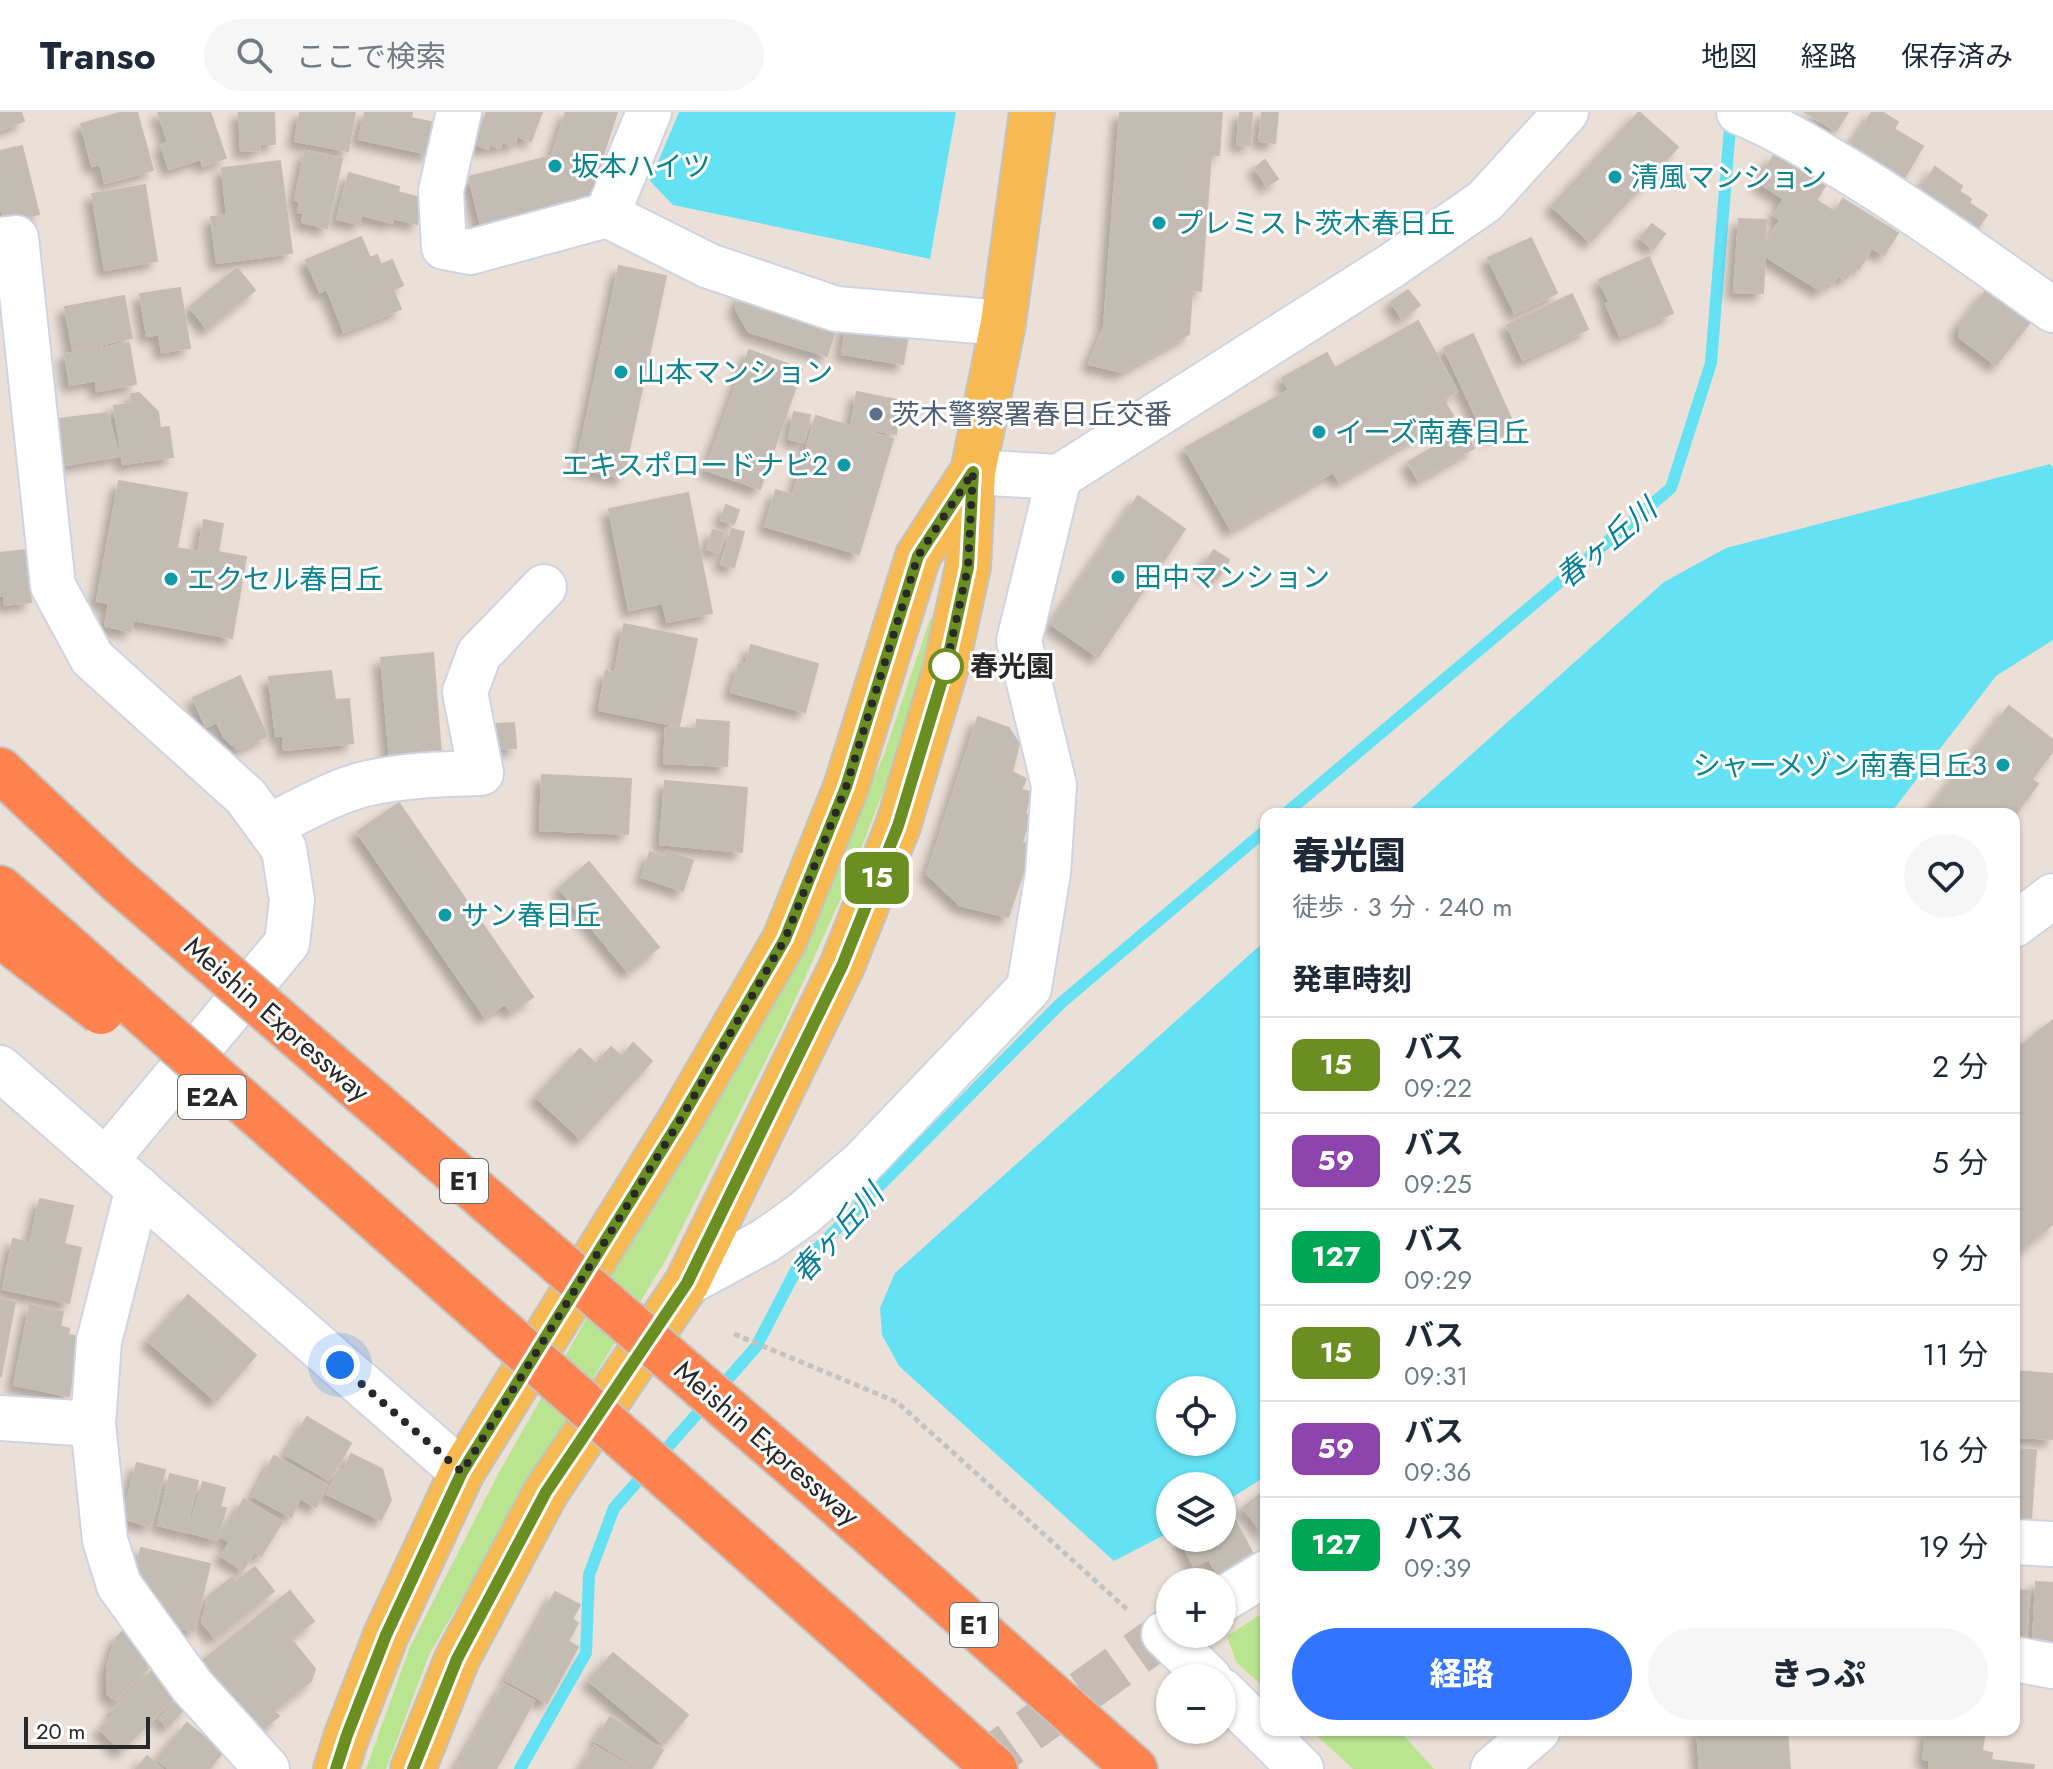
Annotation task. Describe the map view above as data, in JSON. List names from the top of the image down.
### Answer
{
  "streets": {
    "highway": ["Meishin Expressway", "E2A", "E1"]
  },
  "water": ["春ヶ丘川"],
  "places": [
    "坂本ハイツ",
    "清風マンション",
    "プレミスト茨木春日丘",
    "山本マンション",
    "茨木警察署春日丘交番",
    "イーズ南春日丘",
    "エキスポロードナビ2",
    "田中マンション",
    "エクセル春日丘",
    "春光園",
    "シャーメゾン南春日丘3",
    "サン春日丘"
  ],
  "lines": ["bus line 15"],
  "scale_bar": "20 m",
  "page": {
    "header": "Transo",
    "search": "ここで検索",
    "nav": ["地図", "経路", "保存済み"],
    "on_map": "15",
    "heading": [
      ["春光園", "徒歩 · 3 分 · 240 m"],
      "発車時刻"
    ],
    "list": [
      {
        "mark": "15",
        "name": "バス",
        "note": "09:22",
        "value": "2 分"
      },
      {
        "mark": "59",
        "name": "バス",
        "note": "09:25",
        "value": "5 分"
      },
      {
        "mark": "127",
        "name": "バス",
        "note": "09:29",
        "value": "9 分"
      },
      {
        "mark": "15",
        "name": "バス",
        "note": "09:31",
        "value": "11 分"
      },
      {
        "mark": "59",
        "name": "バス",
        "note": "09:36",
        "value": "16 分"
      },
      {
        "mark": "127",
        "name": "バス",
        "note": "09:39",
        "value": "19 分"
      }
    ],
    "map_buttons": ["+", "−"],
    "buttons": ["経路", "きっぷ"],
    "scale": "20 m"
  }
}
